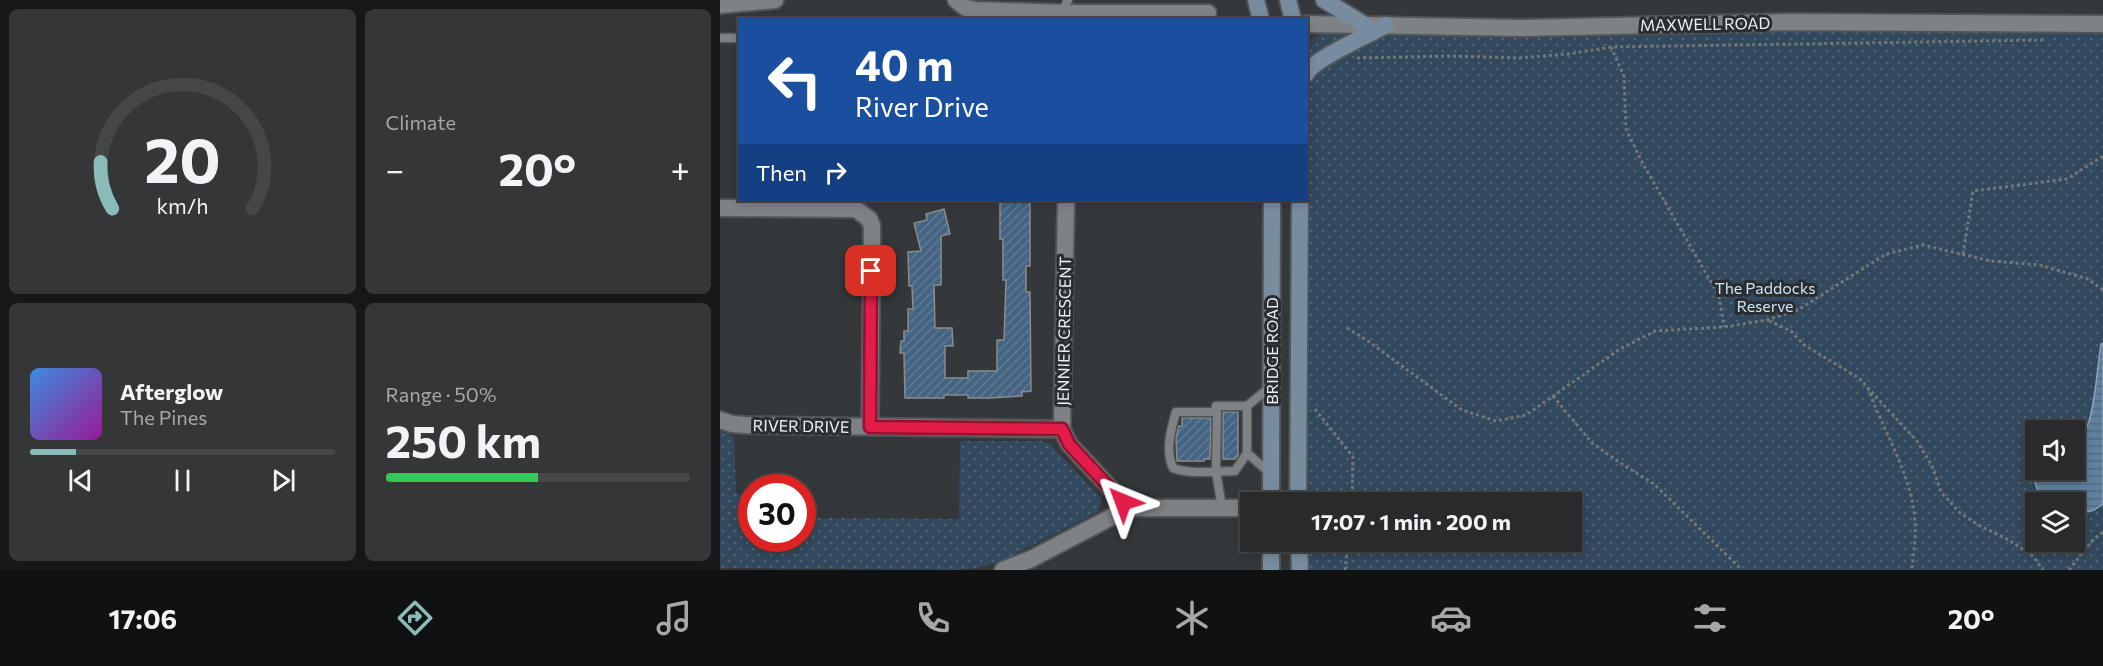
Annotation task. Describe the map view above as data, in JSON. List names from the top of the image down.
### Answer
{
  "streets": {
    "main road": ["BRIDGE ROAD"],
    "street": ["MAXWELL ROAD", "JENNIER CRESCENT", "RIVER DRIVE"]
  },
  "crossings": [
    ["JENNIER CRESCENT", "RIVER DRIVE"]
  ],
  "parks": ["The Paddocks Reserve"],
  "page": {
    "tile": [
      "Climate",
      ["Range · 50%", "250 km"]
    ],
    "turn": ["40 m", "River Drive"],
    "heat": ["−", "20°", "+"],
    "then": "Then",
    "song": ["Afterglow", "The Pines"],
    "limit": "30",
    "trip": "17:07 · 1 min · 200 m",
    "tabs": ["17:06", "20°"],
    "gauge": ["20", "km/h"]
  }
}
